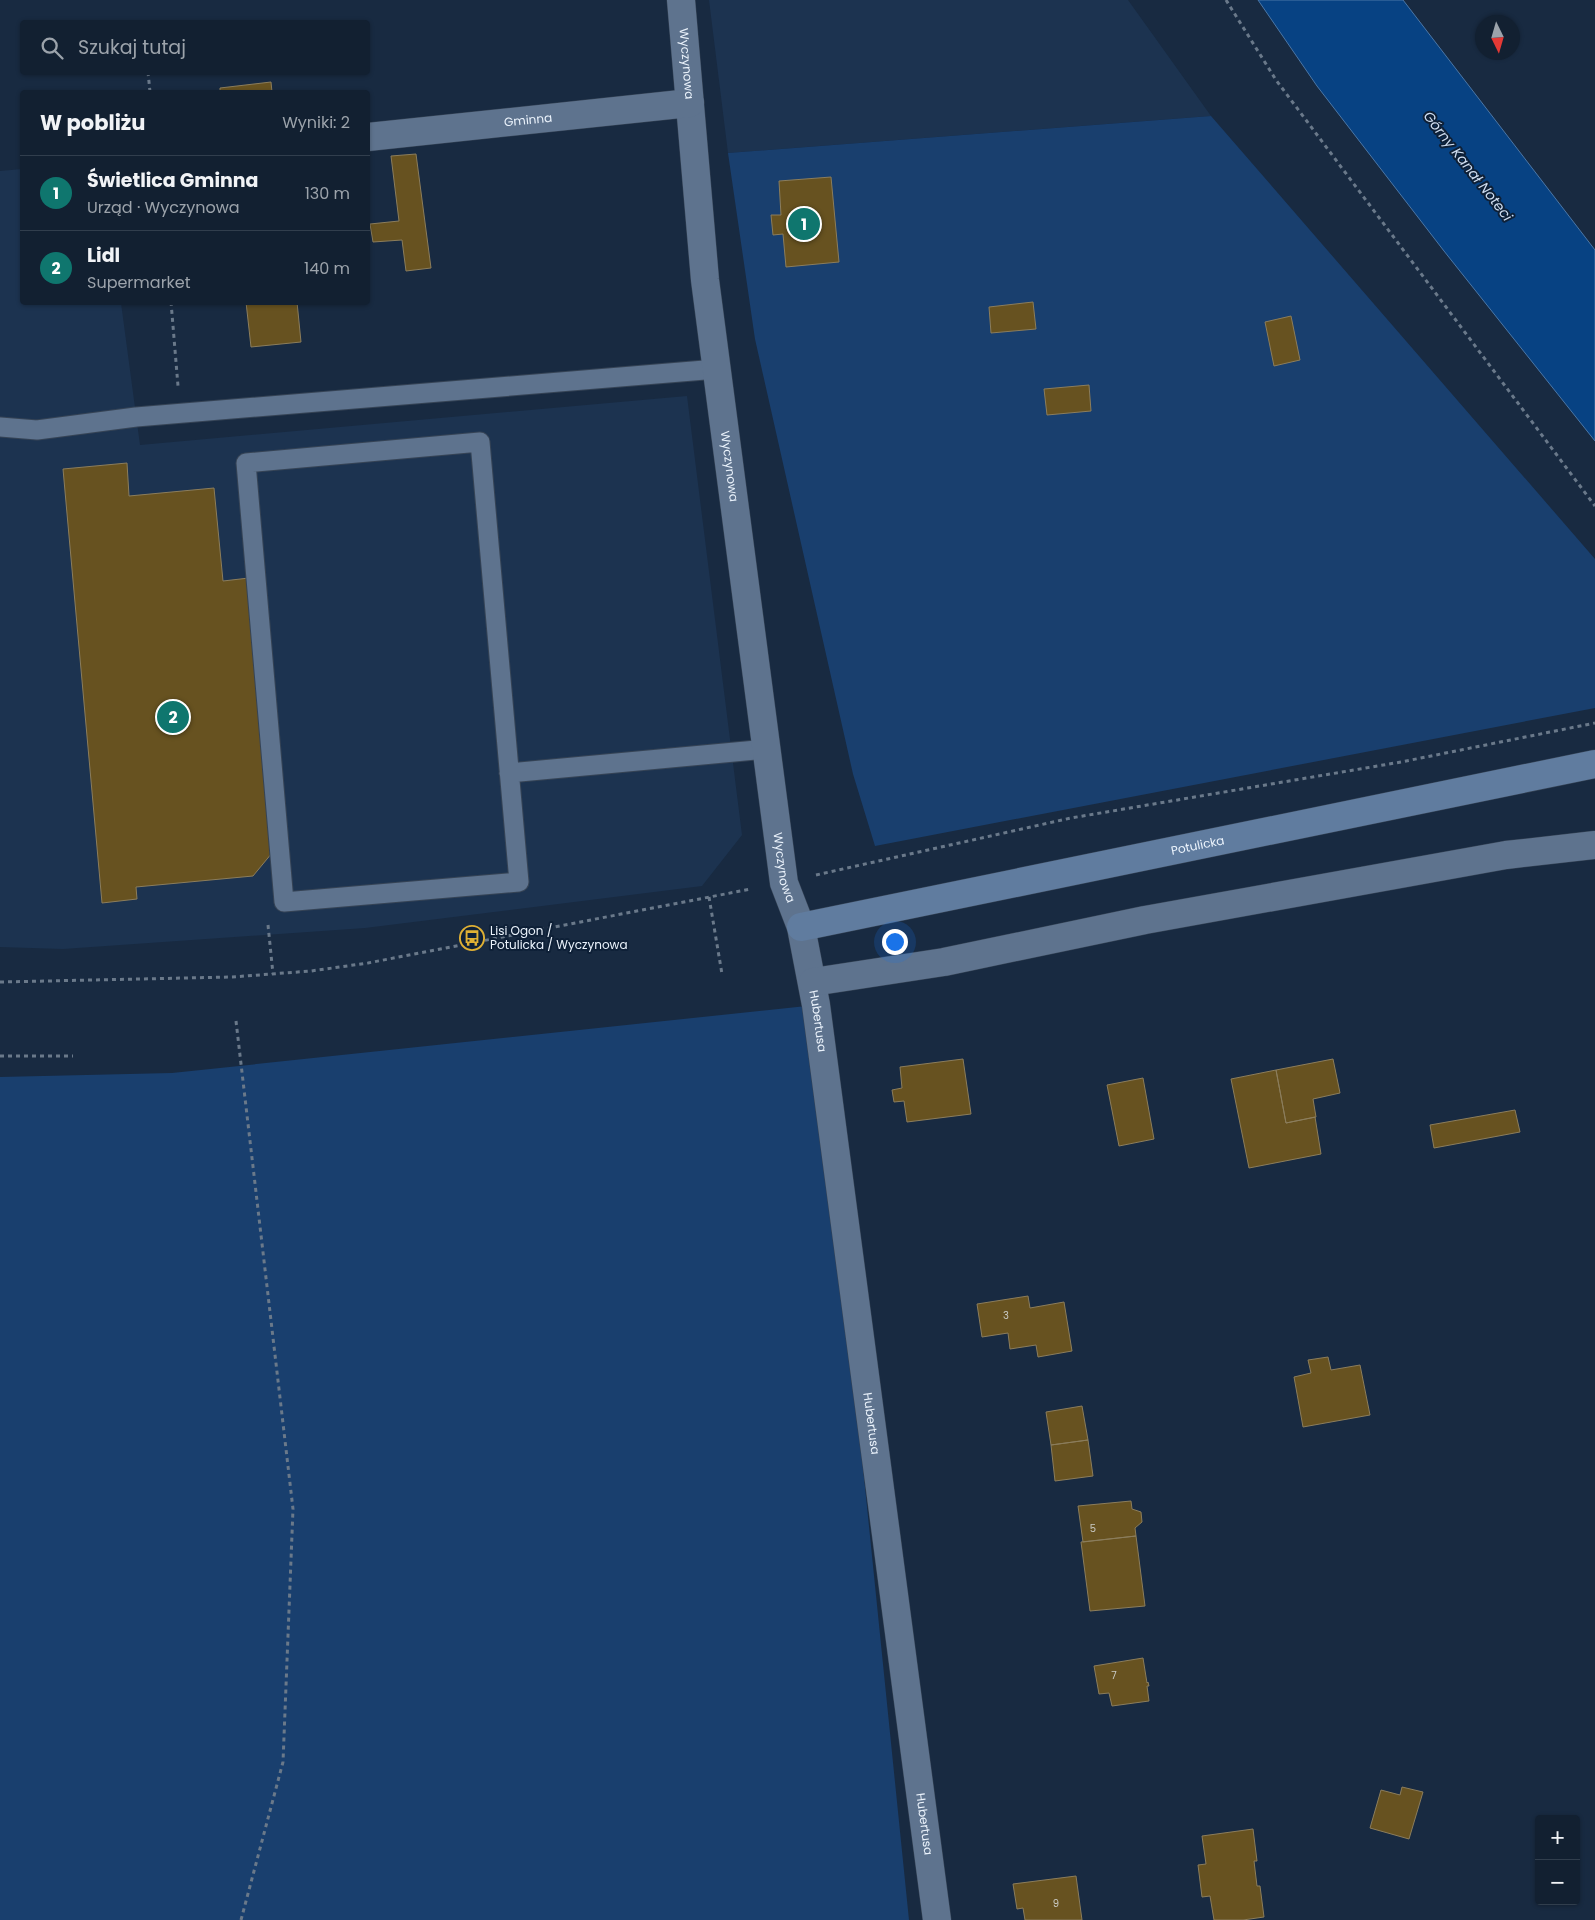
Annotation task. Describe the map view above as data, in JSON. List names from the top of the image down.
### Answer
{
  "streets": {
    "street": [
      "Wyczynowa",
      "Gminna",
      "Potulicka",
      "Hubertusa"
    ]
  },
  "crossings": [
    ["Wyczynowa", "Gminna"],
    ["Wyczynowa", "Potulicka"],
    ["Wyczynowa", "Hubertusa"],
    ["Potulicka", "Hubertusa"]
  ],
  "water": ["Górny Kanał Noteci"],
  "places": {
    "bus stop": ["Lisi Ogon / Potulicka / Wyczynowa"]
  },
  "house_numbers": [
    "3",
    "5",
    "7",
    "9"
  ],
  "north": "bottom",
  "page": {
    "search": "Szukaj tutaj",
    "heading": ["W pobliżu", "Wyniki: 2"],
    "list": [
      {
        "mark": "1",
        "name": "Świetlica Gminna",
        "note": "Urząd · Wyczynowa",
        "value": "130 m"
      },
      {
        "mark": "2",
        "name": "Lidl",
        "note": "Supermarket",
        "value": "140 m"
      }
    ],
    "pins": ["1", "2"],
    "map_buttons": ["+", "−"]
  }
}
